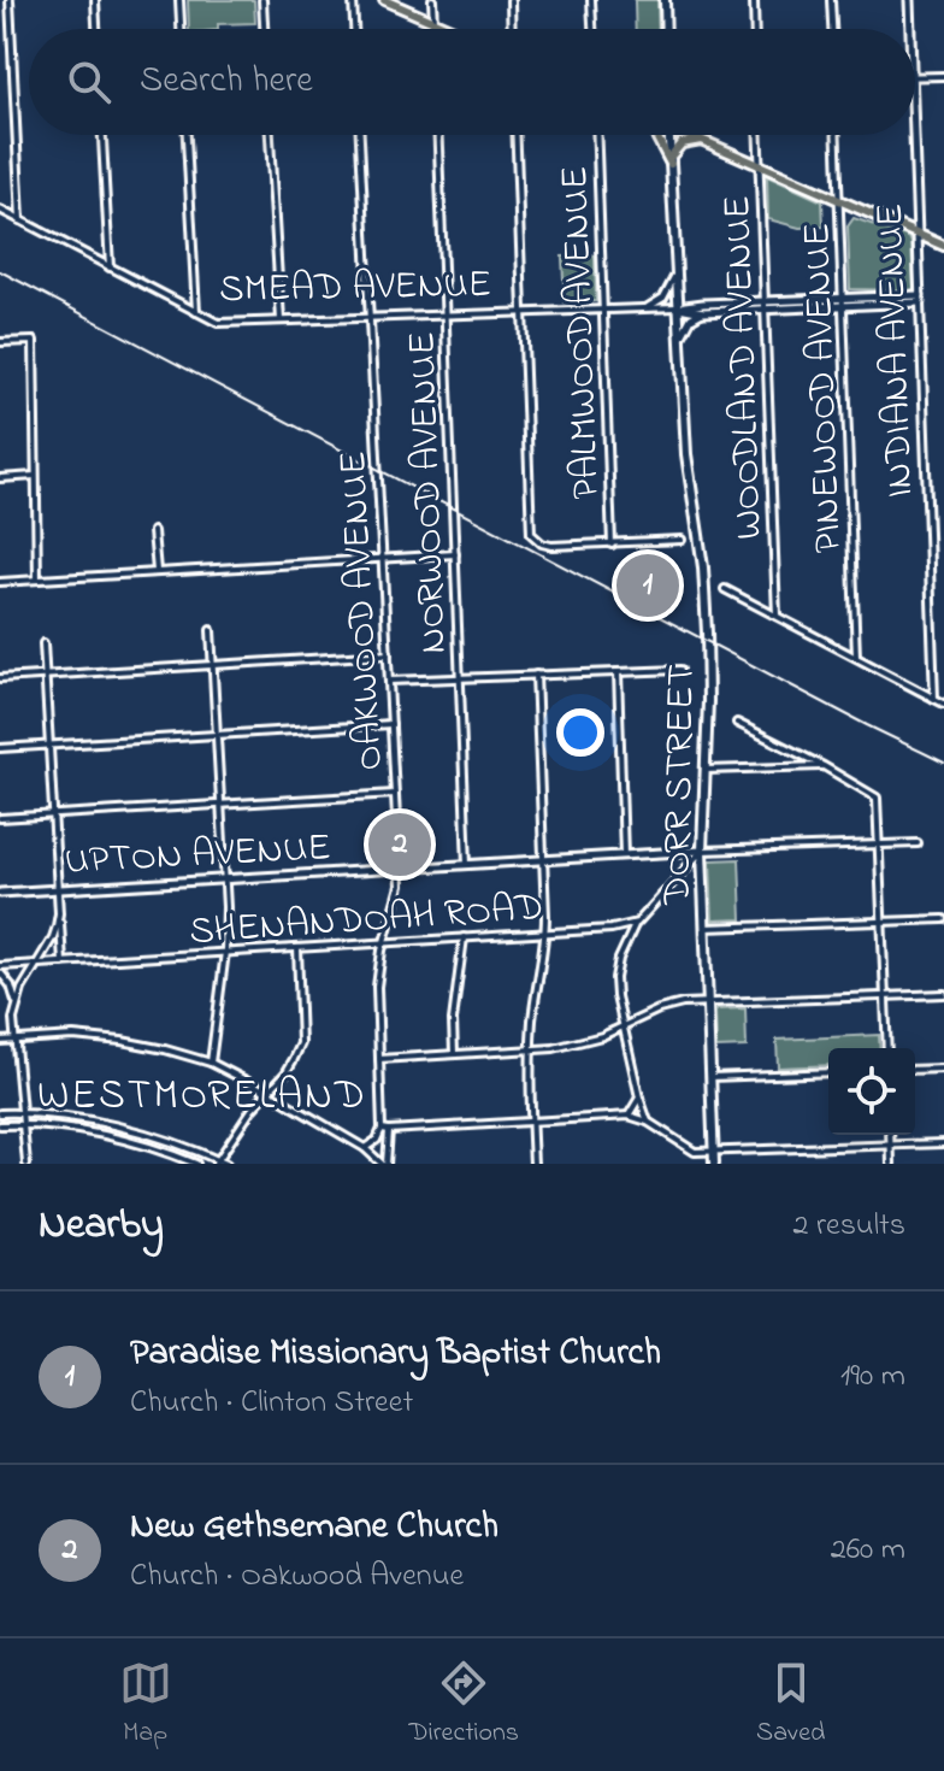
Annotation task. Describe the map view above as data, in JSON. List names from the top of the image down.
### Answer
{
  "streets": {
    "main road": ["DORR STREET"],
    "street": [
      "SMEAD AVENUE",
      "PALMWOOD AVENUE",
      "INDIANA AVENUE",
      "WOODLAND AVENUE",
      "PINEWOOD AVENUE",
      "NORWOOD AVENUE",
      "OAKWOOD AVENUE",
      "UPTON AVENUE",
      "SHENANDOAH ROAD"
    ]
  },
  "crossings": [
    ["SMEAD AVENUE", "PALMWOOD AVENUE"],
    ["SMEAD AVENUE", "INDIANA AVENUE"],
    ["SMEAD AVENUE", "WOODLAND AVENUE"],
    ["SMEAD AVENUE", "PINEWOOD AVENUE"],
    ["SMEAD AVENUE", "NORWOOD AVENUE"],
    ["SMEAD AVENUE", "OAKWOOD AVENUE"],
    ["SMEAD AVENUE", "DORR STREET"],
    ["NORWOOD AVENUE", "UPTON AVENUE"],
    ["OAKWOOD AVENUE", "UPTON AVENUE"],
    ["OAKWOOD AVENUE", "SHENANDOAH ROAD"],
    ["DORR STREET", "UPTON AVENUE"]
  ],
  "districts": ["WESTMORELAND"],
  "page": {
    "search": "Search here",
    "pins": ["1", "2"],
    "heading": ["Nearby", "2 results"],
    "list": [
      {
        "mark": "1",
        "name": "Paradise Missionary Baptist Church",
        "note": "Church · Clinton Street",
        "value": "190 m"
      },
      {
        "mark": "2",
        "name": "New Gethsemane Church",
        "note": "Church · Oakwood Avenue",
        "value": "260 m"
      }
    ],
    "nav": ["Map", "Directions", "Saved"]
  }
}
